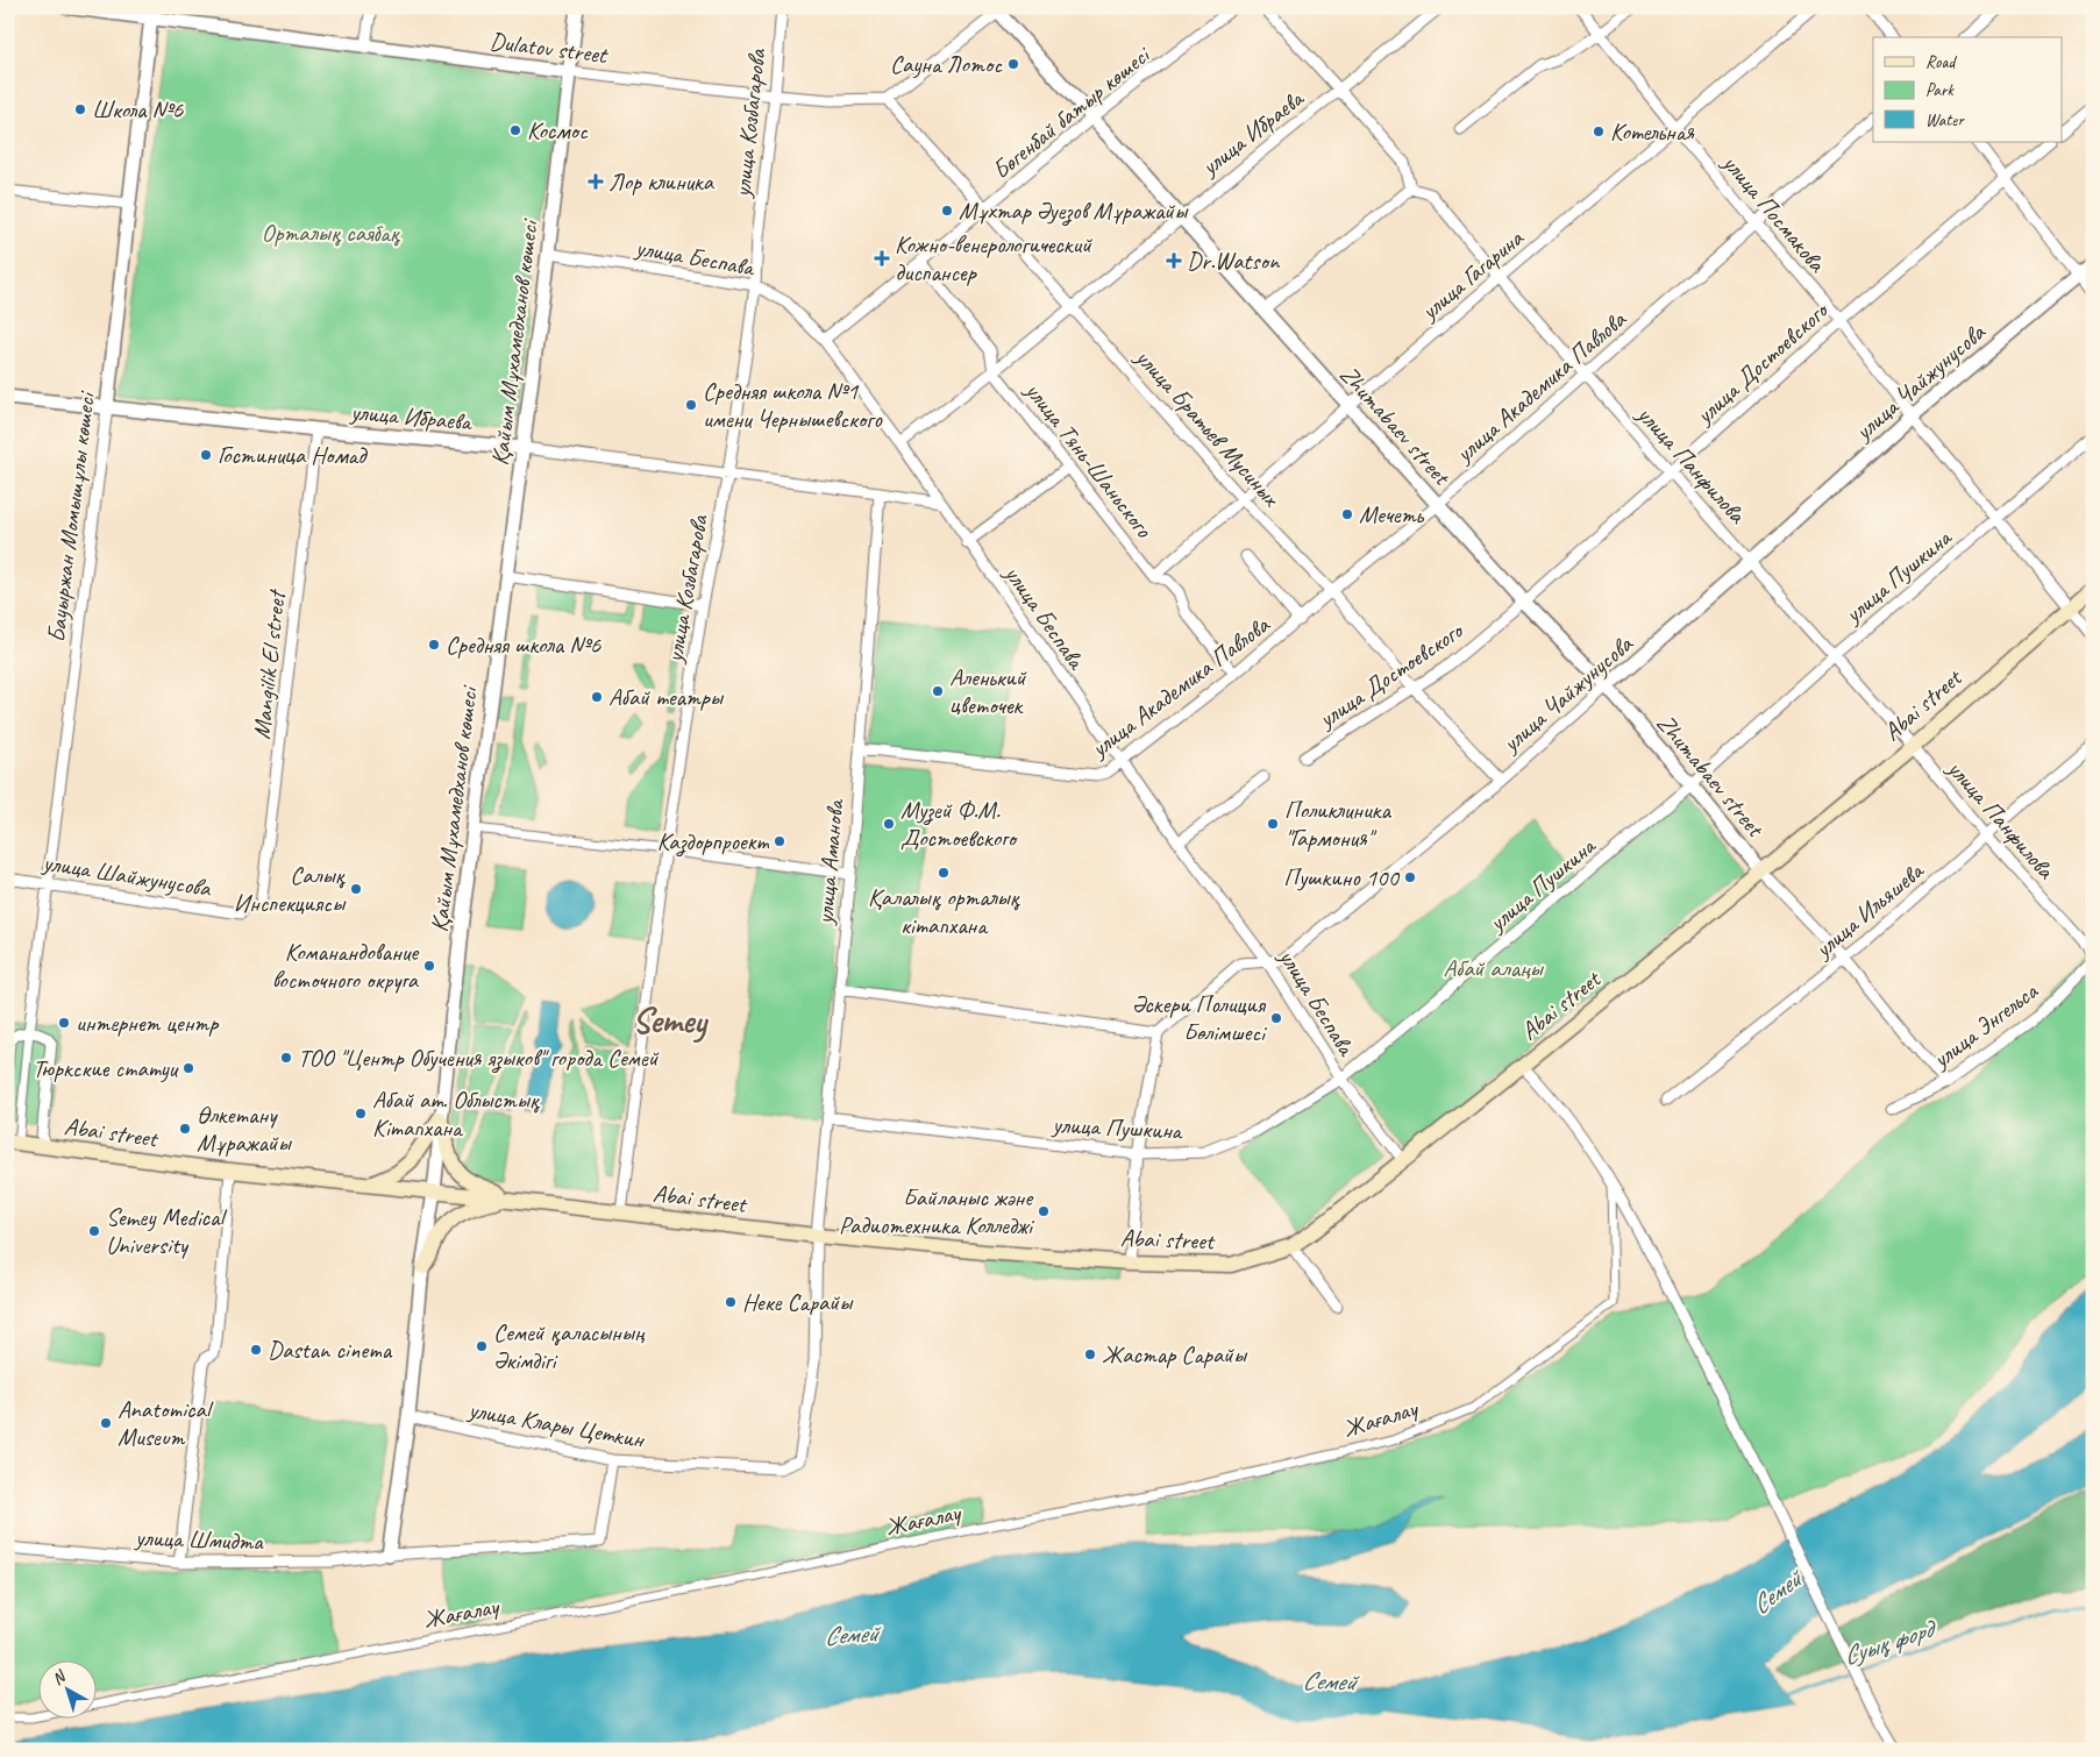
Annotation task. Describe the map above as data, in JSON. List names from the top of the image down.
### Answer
{
  "streets": {
    "main road": ["Abai street"],
    "street": [
      "Dulatov street",
      "Бөгенбай батыр көшесі",
      "улица Козбагарова",
      "улица Ибраева",
      "улица Посмакова",
      "улица Беспава",
      "улица Гагарина",
      "Қайым Мұхамедханов көшесі",
      "улица Достоевского",
      "улица Чайжунусова",
      "улица Академика Павлова",
      "Zhumabaev street",
      "улица Братьев Мусиных",
      "улица Тянь-Шаньского",
      "улица Панфилова",
      "Бауыржан Момышұлы көшесі",
      "улица Пушкина",
      "Mangilik El street",
      "улица Аманова",
      "улица Шайжунусова",
      "улица Ильяшева",
      "улица Энгельса",
      "Жағалау",
      "улица Клары Цеткин",
      "улица Шмидта"
    ]
  },
  "crossings": [
    ["Dulatov street", "улица Козбагарова"],
    ["Dulatov street", "Қайым Мұхамедханов көшесі"],
    ["Dulatov street", "улица Братьев Мусиных"],
    ["Dulatov street", "Бауыржан Момышұлы көшесі"],
    ["Бөгенбай батыр көшесі", "улица Беспава"],
    ["Бөгенбай батыр көшесі", "Zhumabaev street"],
    ["Бөгенбай батыр көшесі", "улица Братьев Мусиных"],
    ["Бөгенбай батыр көшесі", "улица Тянь-Шаньского"],
    ["улица Козбагарова", "улица Ибраева"],
    ["улица Козбагарова", "улица Беспава"],
    ["улица Козбагарова", "Abai street"],
    ["улица Ибраева", "улица Беспава"],
    ["улица Ибраева", "Қайым Мұхамедханов көшесі"],
    ["улица Ибраева", "Zhumabaev street"],
    ["улица Ибраева", "улица Братьев Мусиных"],
    ["улица Ибраева", "улица Тянь-Шаньского"],
    ["улица Ибраева", "Бауыржан Момышұлы көшесі"],
    ["улица Ибраева", "Mangilik El street"],
    ["улица Ибраева", "улица Аманова"],
    ["улица Посмакова", "улица Гагарина"],
    ["улица Посмакова", "улица Достоевского"],
    ["улица Посмакова", "улица Чайжунусова"],
    ["улица Посмакова", "улица Академика Павлова"],
    ["улица Посмакова", "улица Пушкина"],
    ["улица Посмакова", "Abai street"],
    ["улица Беспава", "Қайым Мұхамедханов көшесі"],
    ["улица Беспава", "улица Чайжунусова"],
    ["улица Беспава", "улица Академика Павлова"],
    ["улица Беспава", "улица Пушкина"],
    ["улица Беспава", "Abai street"],
    ["улица Гагарина", "Zhumabaev street"],
    ["улица Гагарина", "улица Братьев Мусиных"],
    ["улица Гагарина", "улица Тянь-Шаньского"],
    ["улица Гагарина", "улица Панфилова"],
    ["Қайым Мұхамедханов көшесі", "Abai street"],
    ["Қайым Мұхамедханов көшесі", "улица Клары Цеткин"],
    ["Қайым Мұхамедханов көшесі", "улица Шмидта"],
    ["улица Достоевского", "Zhumabaev street"],
    ["улица Достоевского", "улица Братьев Мусиных"],
    ["улица Достоевского", "улица Панфилова"],
    ["улица Чайжунусова", "Zhumabaev street"],
    ["улица Чайжунусова", "улица Братьев Мусиных"],
    ["улица Чайжунусова", "улица Панфилова"],
    ["улица Академика Павлова", "Zhumabaev street"],
    ["улица Академика Павлова", "улица Братьев Мусиных"],
    ["улица Академика Павлова", "улица Тянь-Шаньского"],
    ["улица Академика Павлова", "улица Панфилова"],
    ["улица Академика Павлова", "улица Аманова"],
    ["Zhumabaev street", "улица Пушкина"],
    ["Zhumabaev street", "Abai street"],
    ["улица Панфилова", "улица Пушкина"],
    ["улица Панфилова", "Abai street"],
    ["улица Панфилова", "улица Ильяшева"],
    ["Бауыржан Момышұлы көшесі", "улица Шайжунусова"],
    ["улица Пушкина", "улица Аманова"],
    ["Abai street", "улица Аманова"],
    ["улица Аманова", "улица Клары Цеткин"],
    ["улица Клары Цеткин", "улица Шмидта"]
  ],
  "districts": ["Semey"],
  "water": ["Семей", "Суық форд"],
  "parks": ["Орталық саябақ", "Абай алаңы"],
  "places": {
    "other": [
      "Сауна Лотос",
      "Школа №6",
      "Космос",
      "Котельная",
      "Мұхтар Әуезов Мұражайы",
      "Средняя школа №1 имени Чернышевского",
      "Гостиница Номад",
      "Мечеть",
      "Средняя школа №6",
      "Аленький цветочек",
      "Абай театры",
      "Музей Ф.М. Достоевского",
      "Поликлиника \"Гармония\"",
      "Каздорпроект",
      "Қалалық орталық кітапхана",
      "Пушкино 100",
      "Салық Инспекциясы",
      "Команандование восточного округа",
      "Әскери Полиция Бөлімшесі",
      "интернет центр",
      "ТОО \"Центр Обучения языков\" города Семей",
      "Тюркские статуи",
      "Абай ат. Облыстық Кітапхана",
      "Өлкетану Мұражайы",
      "Байланыс және Радиотехника Колледжі",
      "Semey Medical University",
      "Неке Сарайы",
      "Семей қаласының Әкімдігі",
      "Dastan cinema",
      "Жастар Сарайы",
      "Anatomical Museum"
    ],
    "health": ["Лор клиника", "Кожно-венерологический диспансер", "Dr.Watson"]
  },
  "legend": ["Road", "Park", "Water"],
  "north": "top left"
}
